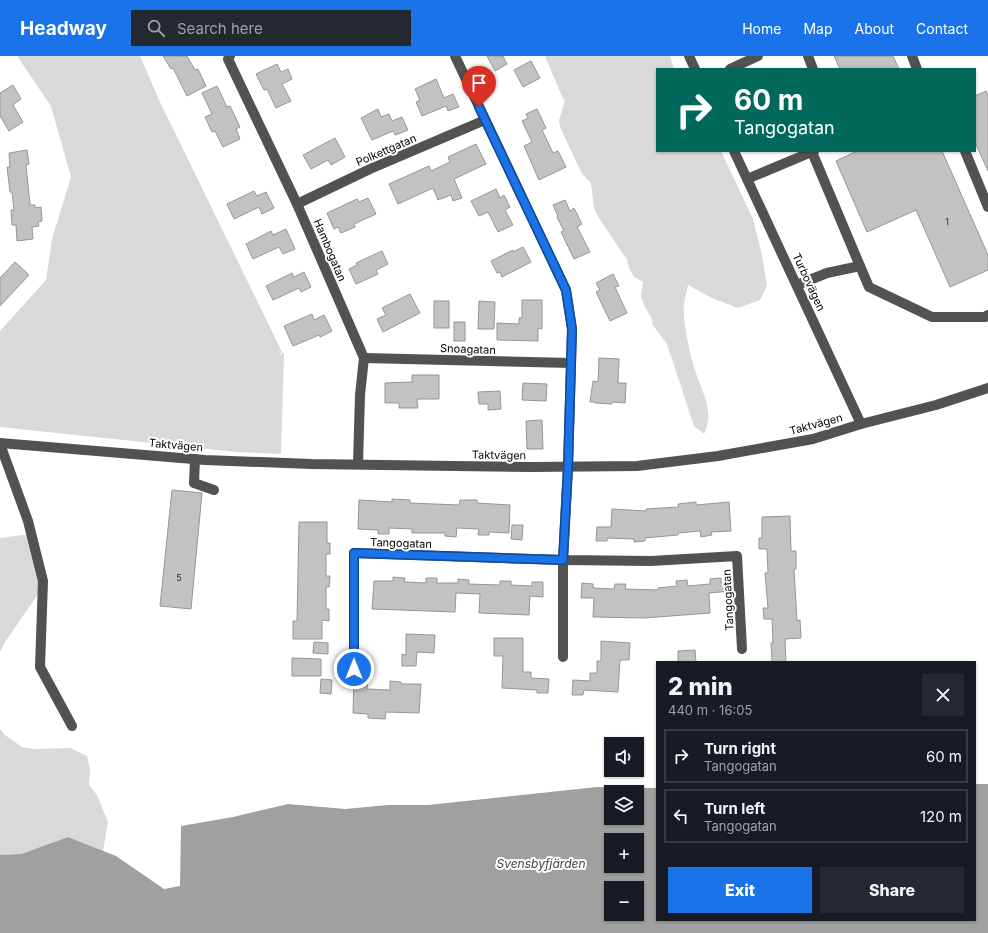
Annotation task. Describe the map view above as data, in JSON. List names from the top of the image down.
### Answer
{
  "streets": {
    "street": [
      "Polkettgatan",
      "Hambogatan",
      "Turbovägen",
      "Snoagatan",
      "Taktvägen",
      "Tangogatan"
    ]
  },
  "crossings": [
    ["Polkettgatan", "Hambogatan"],
    ["Hambogatan", "Snoagatan"],
    ["Hambogatan", "Taktvägen"],
    ["Turbovägen", "Taktvägen"]
  ],
  "water": ["Svensbyfjärden"],
  "house_numbers": ["1", "5"],
  "page": {
    "header": "Headway",
    "search": "Search here",
    "nav": [
      "Home",
      "Map",
      "About",
      "Contact"
    ],
    "turn": ["60 m", "Tangogatan"],
    "heading": ["2 min", "440 m · 16:05"],
    "list": [
      {
        "name": "Turn right",
        "note": "Tangogatan",
        "value": "60 m"
      },
      {
        "name": "Turn left",
        "note": "Tangogatan",
        "value": "120 m"
      }
    ],
    "map_buttons": ["+", "−"],
    "buttons": ["Exit", "Share"]
  }
}
